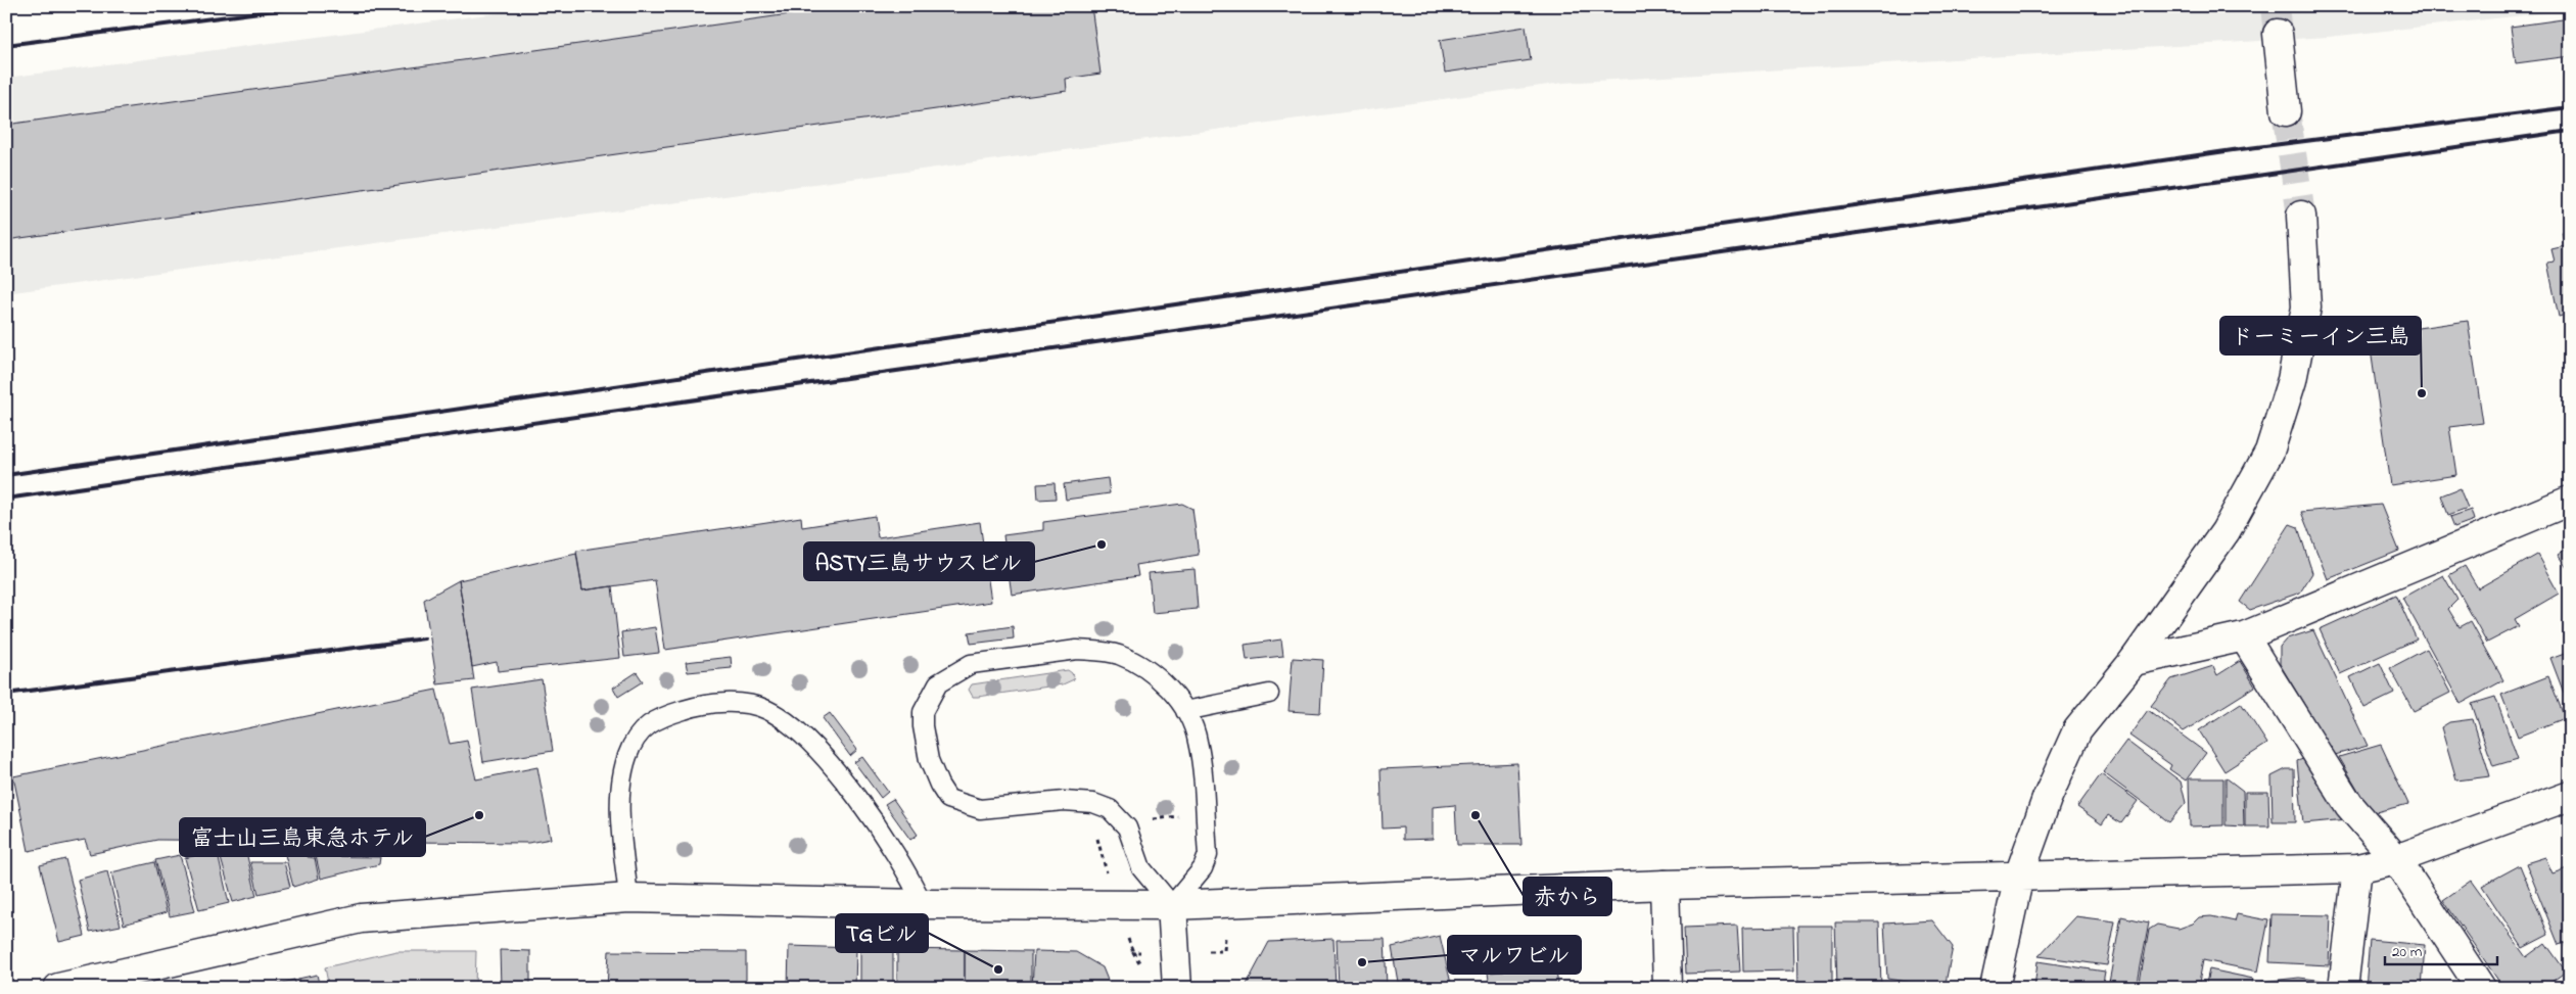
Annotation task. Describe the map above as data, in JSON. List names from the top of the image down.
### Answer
{
  "places": [
    "ドーミーイン三島",
    "ASTY三島サウスビル",
    "富士山三島東急ホテル",
    "赤から",
    "マルワビル",
    "TGビル"
  ],
  "scale_bar": "20 m"
}
